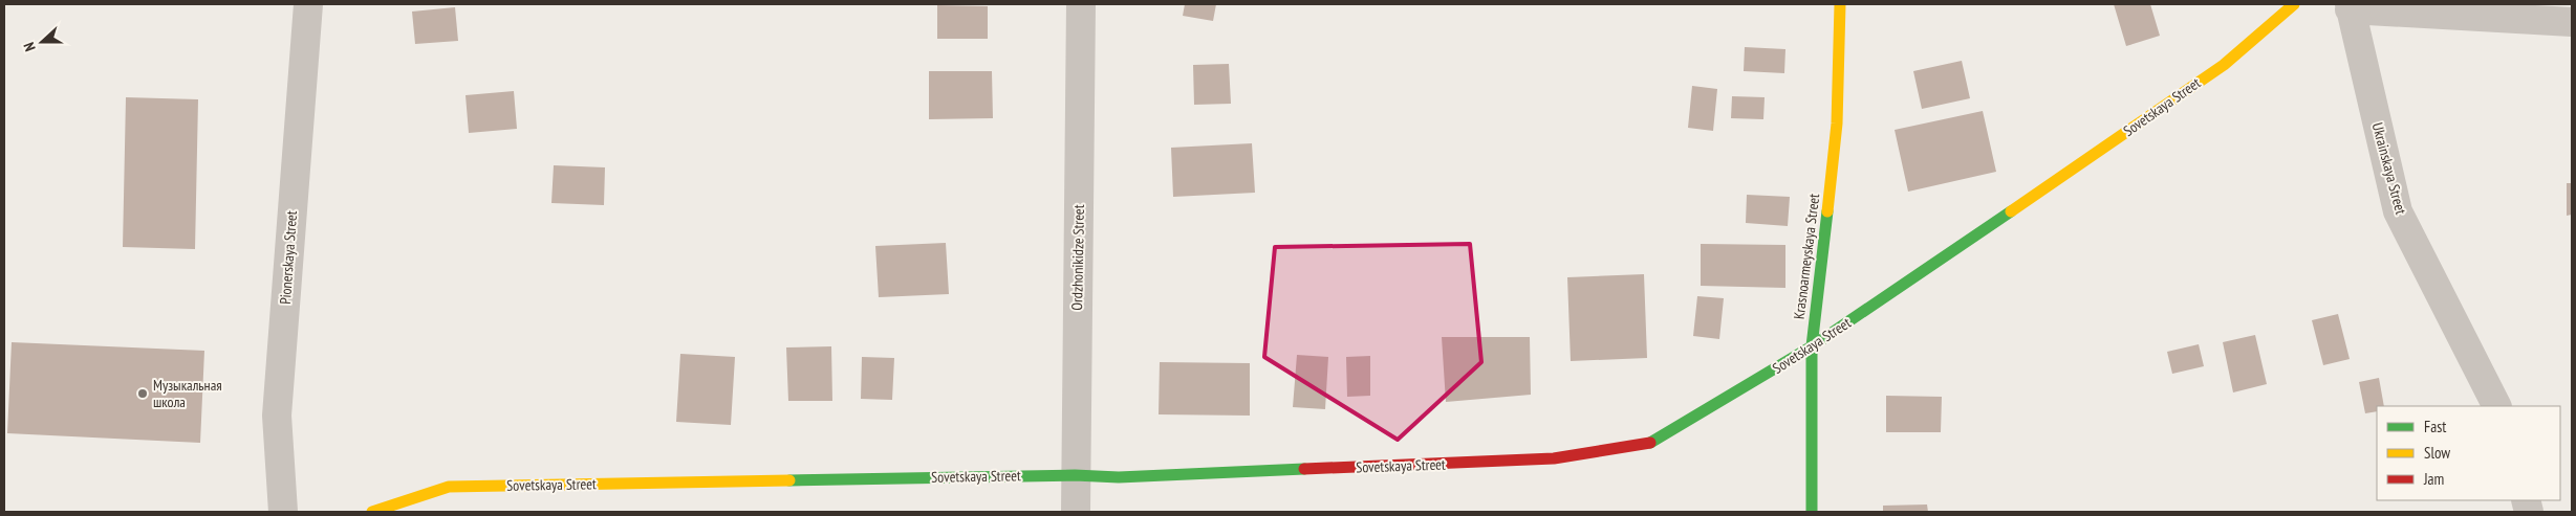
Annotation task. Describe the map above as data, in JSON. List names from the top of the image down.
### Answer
{
  "streets": {
    "street": [
      "Sovetskaya Street",
      "Ukrainskaya Street",
      "Krasnoarmeyskaya Street",
      "Pionerskaya Street",
      "Ordzhonikidze Street"
    ]
  },
  "crossings": [
    ["Sovetskaya Street", "Krasnoarmeyskaya Street"],
    ["Sovetskaya Street", "Ordzhonikidze Street"]
  ],
  "places": ["Музыкальная школа"],
  "legend": ["Fast", "Slow", "Jam"],
  "north": "left"
}
